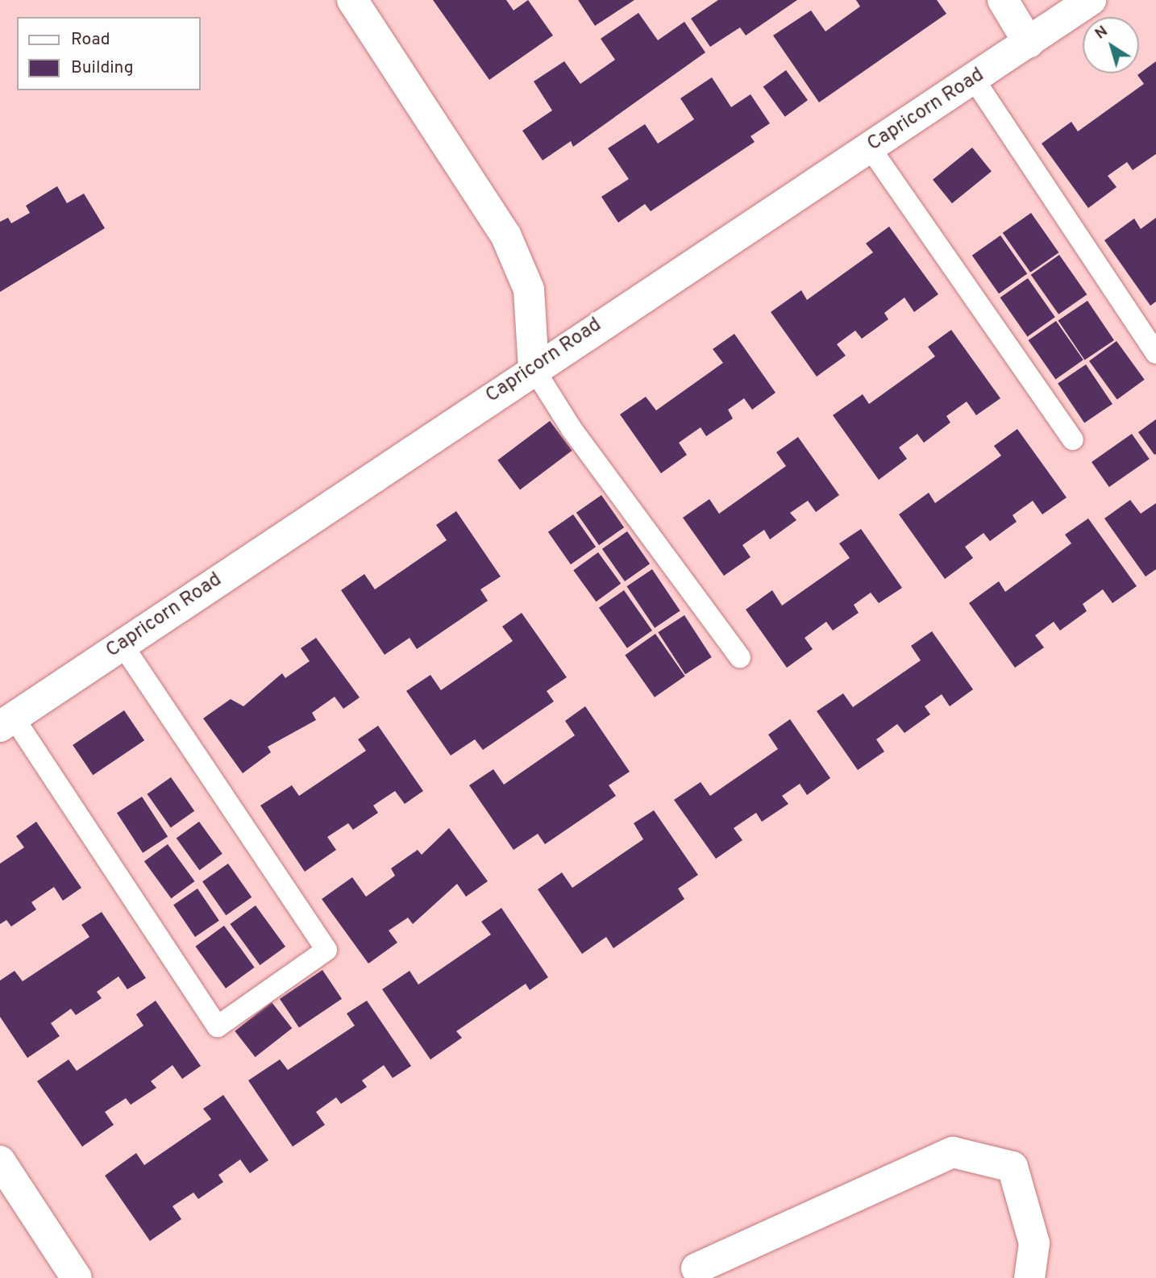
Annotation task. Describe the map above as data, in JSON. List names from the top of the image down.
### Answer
{
  "streets": {
    "street": ["Capricorn Road"]
  },
  "legend": ["Road", "Building"],
  "north": "top left"
}
